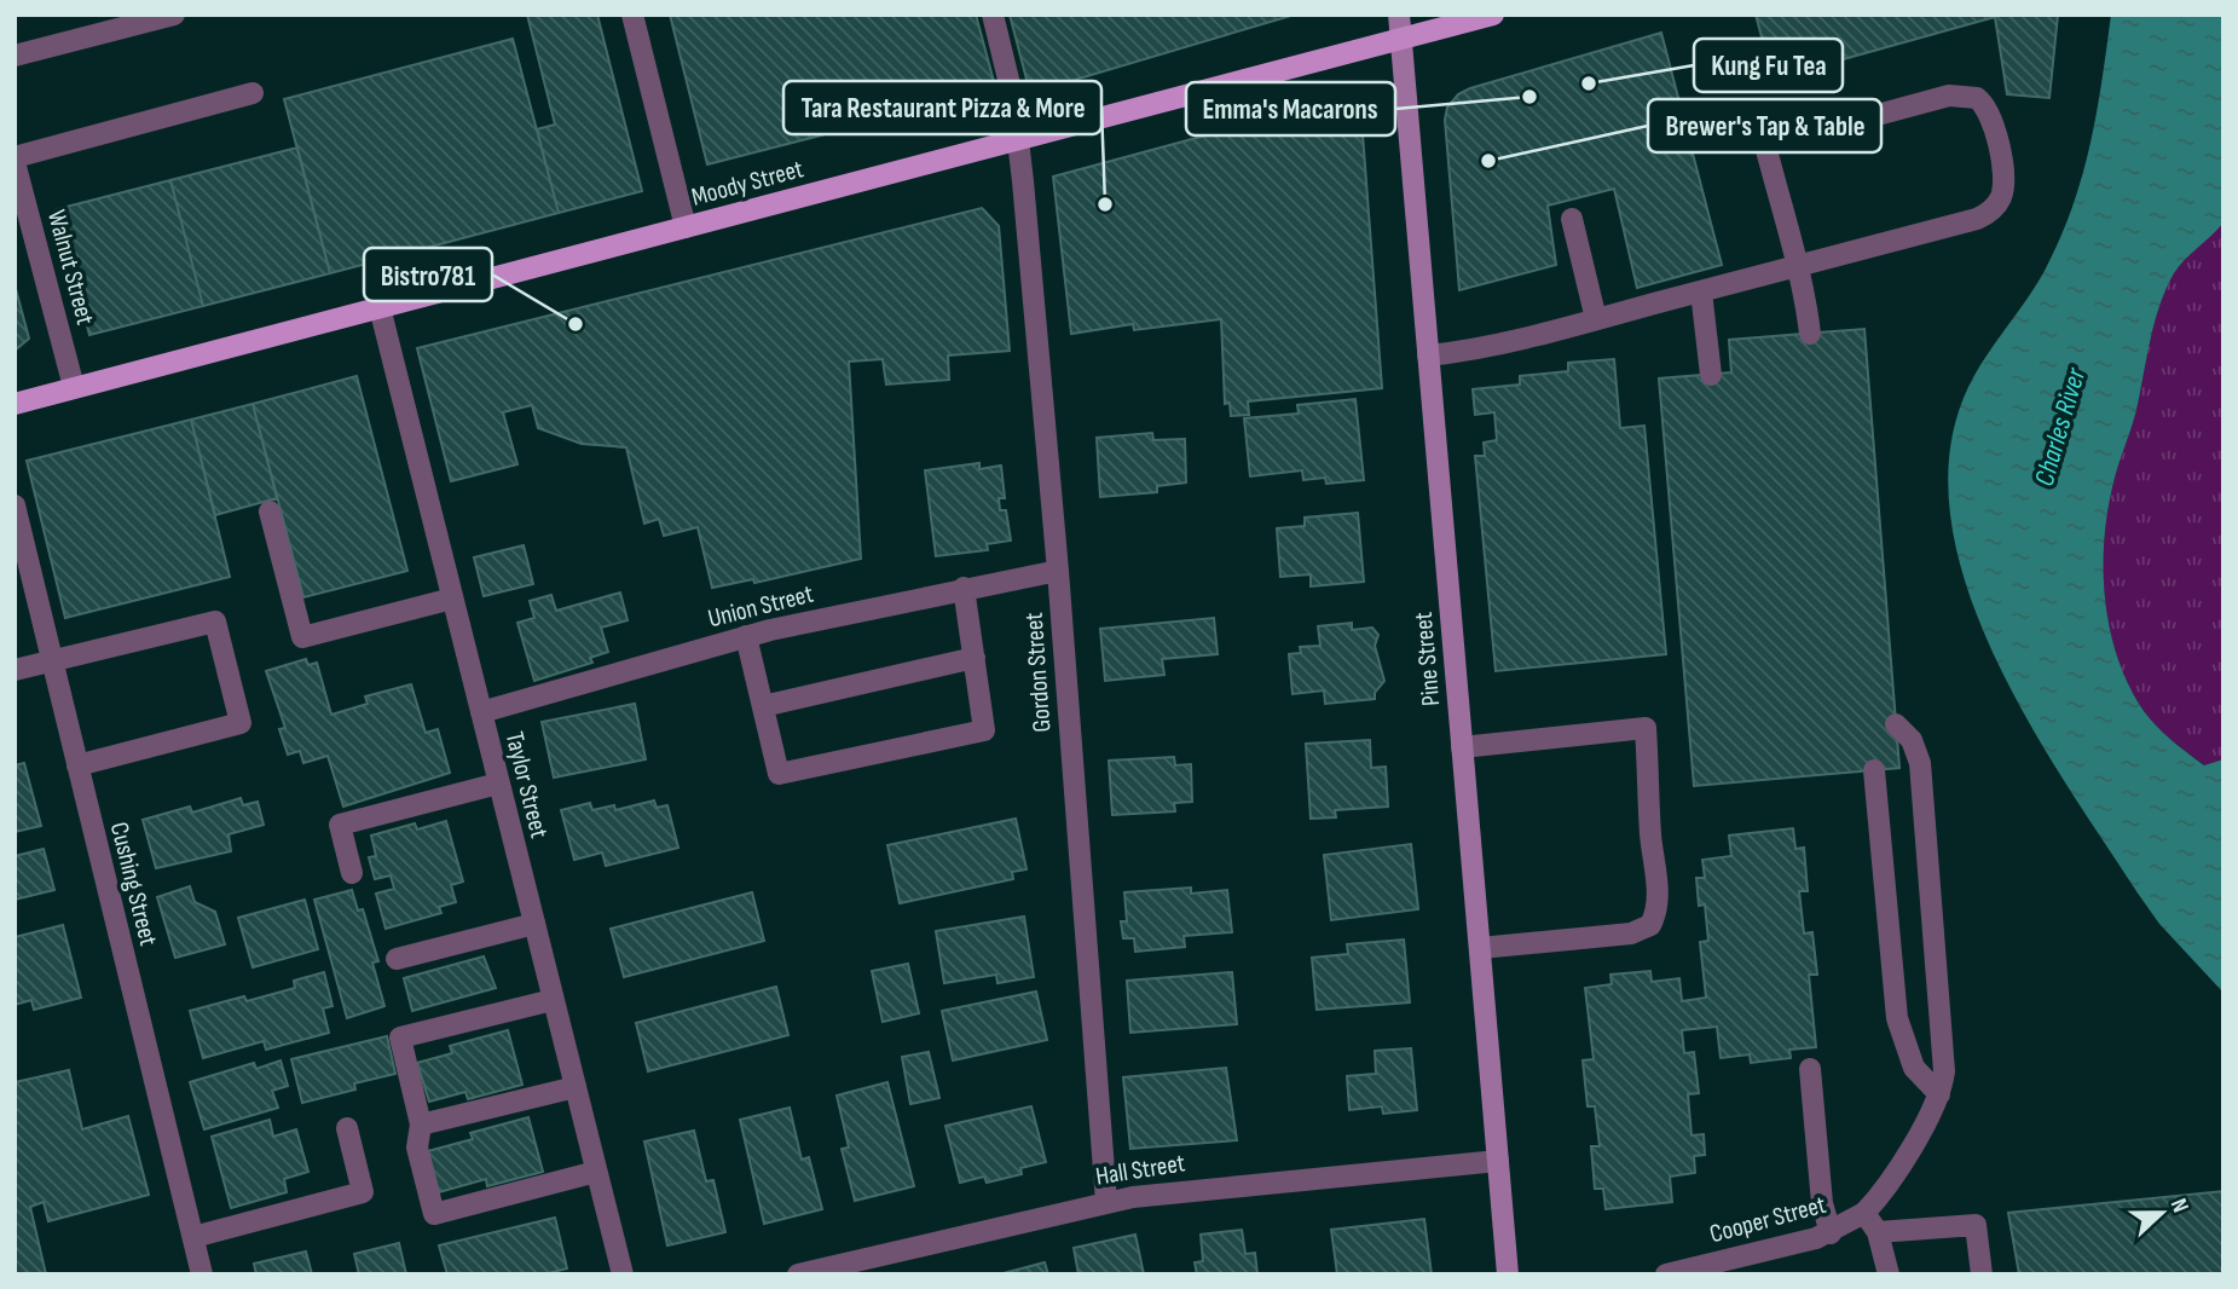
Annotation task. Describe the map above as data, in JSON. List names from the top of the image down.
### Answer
{
  "streets": {
    "main road": ["Moody Street"],
    "street": [
      "Walnut Street",
      "Union Street",
      "Pine Street",
      "Gordon Street",
      "Taylor Street",
      "Cushing Street",
      "Hall Street",
      "Cooper Street"
    ]
  },
  "crossings": [
    ["Moody Street", "Walnut Street"],
    ["Moody Street", "Pine Street"],
    ["Moody Street", "Gordon Street"],
    ["Moody Street", "Taylor Street"],
    ["Union Street", "Gordon Street"],
    ["Union Street", "Taylor Street"],
    ["Pine Street", "Hall Street"],
    ["Gordon Street", "Hall Street"]
  ],
  "water": ["Charles River"],
  "places": [
    "Kung Fu Tea",
    "Emma's Macarons",
    "Brewer's Tap & Table",
    "Tara Restaurant Pizza & More",
    "Bistro781"
  ],
  "north": "right"
}
